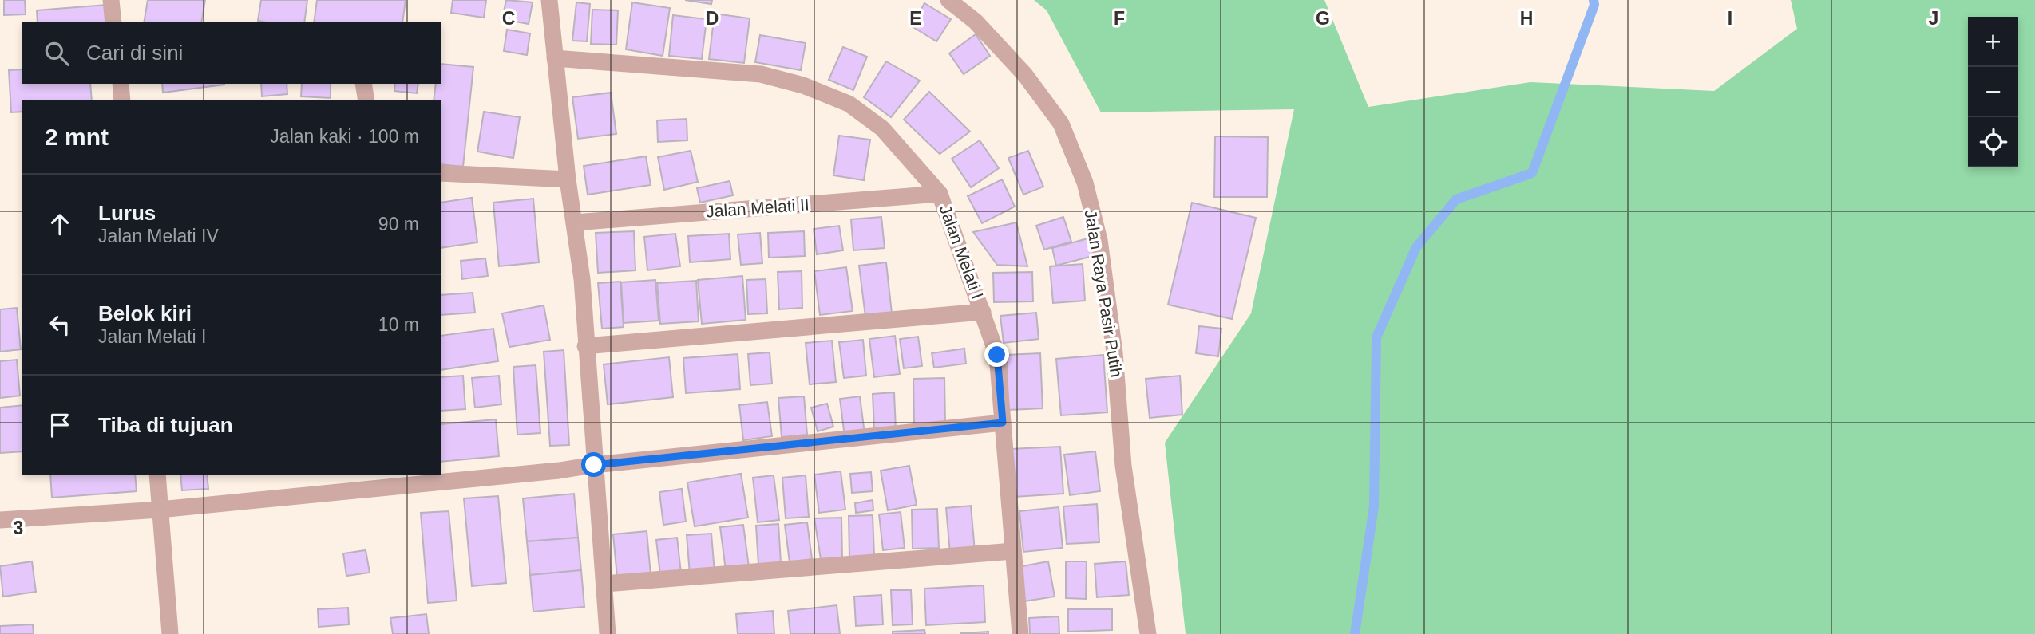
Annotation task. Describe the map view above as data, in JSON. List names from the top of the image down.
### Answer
{
  "streets": {
    "street": ["Jalan Melati II", "Jalan Melati I", "Jalan Raya Pasir Putih"]
  },
  "crossings": [
    ["Jalan Melati II", "Jalan Melati I"]
  ],
  "page": {
    "map_buttons": ["+", "−"],
    "search": "Cari di sini",
    "heading": ["2 mnt", "Jalan kaki · 100 m"],
    "list": [
      ["Lurus", "Jalan Melati IV", "90 m"],
      ["Belok kiri", "Jalan Melati I", "10 m"],
      "Tiba di tujuan"
    ]
  },
  "grid": {
    "columns": [
      "C",
      "D",
      "E",
      "F",
      "G",
      "H",
      "I",
      "J"
    ],
    "rows": ["3"]
  }
}
